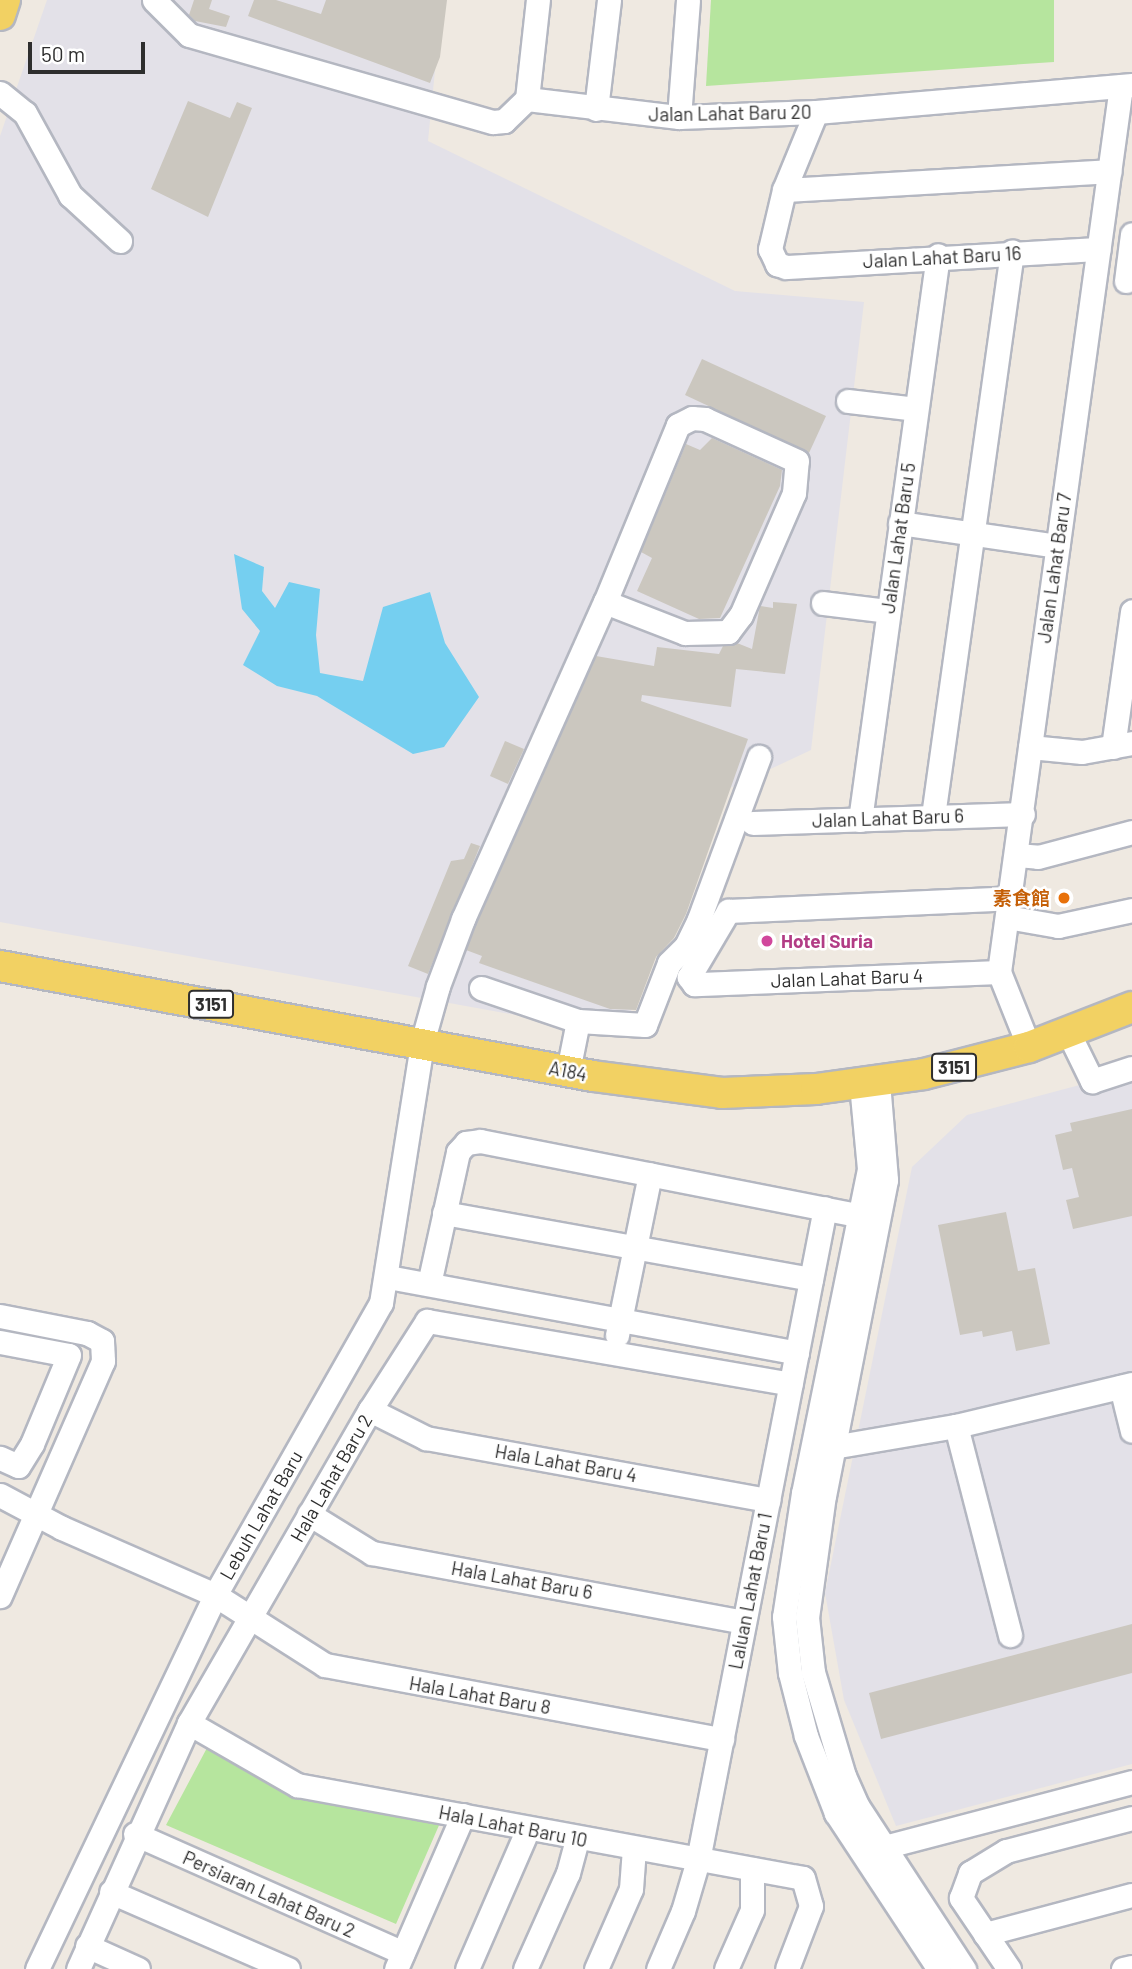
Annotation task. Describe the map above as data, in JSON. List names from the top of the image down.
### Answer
{
  "streets": {
    "main road": ["3151", "A184"],
    "street": [
      "Jalan Lahat Baru 20",
      "Jalan Lahat Baru 16",
      "Jalan Lahat Baru 5",
      "Jalan Lahat Baru 7",
      "Jalan Lahat Baru 6",
      "Jalan Lahat Baru 4",
      "Hala Lahat Baru 4",
      "Hala Lahat Baru 2",
      "Lebuh Lahat Baru",
      "Hala Lahat Baru 6",
      "Laluan Lahat Baru 1",
      "Hala Lahat Baru 8",
      "Hala Lahat Baru 10",
      "Persiaran Lahat Baru 2"
    ]
  },
  "crossings": [
    ["Jalan Lahat Baru 20", "Jalan Lahat Baru 7"],
    ["Jalan Lahat Baru 16", "Jalan Lahat Baru 5"],
    ["Jalan Lahat Baru 16", "Jalan Lahat Baru 7"],
    ["Jalan Lahat Baru 5", "Jalan Lahat Baru 6"],
    ["Jalan Lahat Baru 7", "Jalan Lahat Baru 6"],
    ["Jalan Lahat Baru 7", "Jalan Lahat Baru 4"],
    ["Jalan Lahat Baru 7", "A184"],
    ["A184", "Lebuh Lahat Baru"],
    ["Hala Lahat Baru 4", "Hala Lahat Baru 2"],
    ["Hala Lahat Baru 4", "Laluan Lahat Baru 1"],
    ["Hala Lahat Baru 2", "Hala Lahat Baru 6"],
    ["Hala Lahat Baru 2", "Laluan Lahat Baru 1"],
    ["Hala Lahat Baru 2", "Hala Lahat Baru 8"],
    ["Hala Lahat Baru 2", "Hala Lahat Baru 10"],
    ["Hala Lahat Baru 2", "Persiaran Lahat Baru 2"],
    ["Lebuh Lahat Baru", "Hala Lahat Baru 8"],
    ["Hala Lahat Baru 6", "Laluan Lahat Baru 1"],
    ["Laluan Lahat Baru 1", "Hala Lahat Baru 8"],
    ["Laluan Lahat Baru 1", "Hala Lahat Baru 10"]
  ],
  "places": ["素食館", "Hotel Suria"],
  "scale_bar": "50 m"
}
